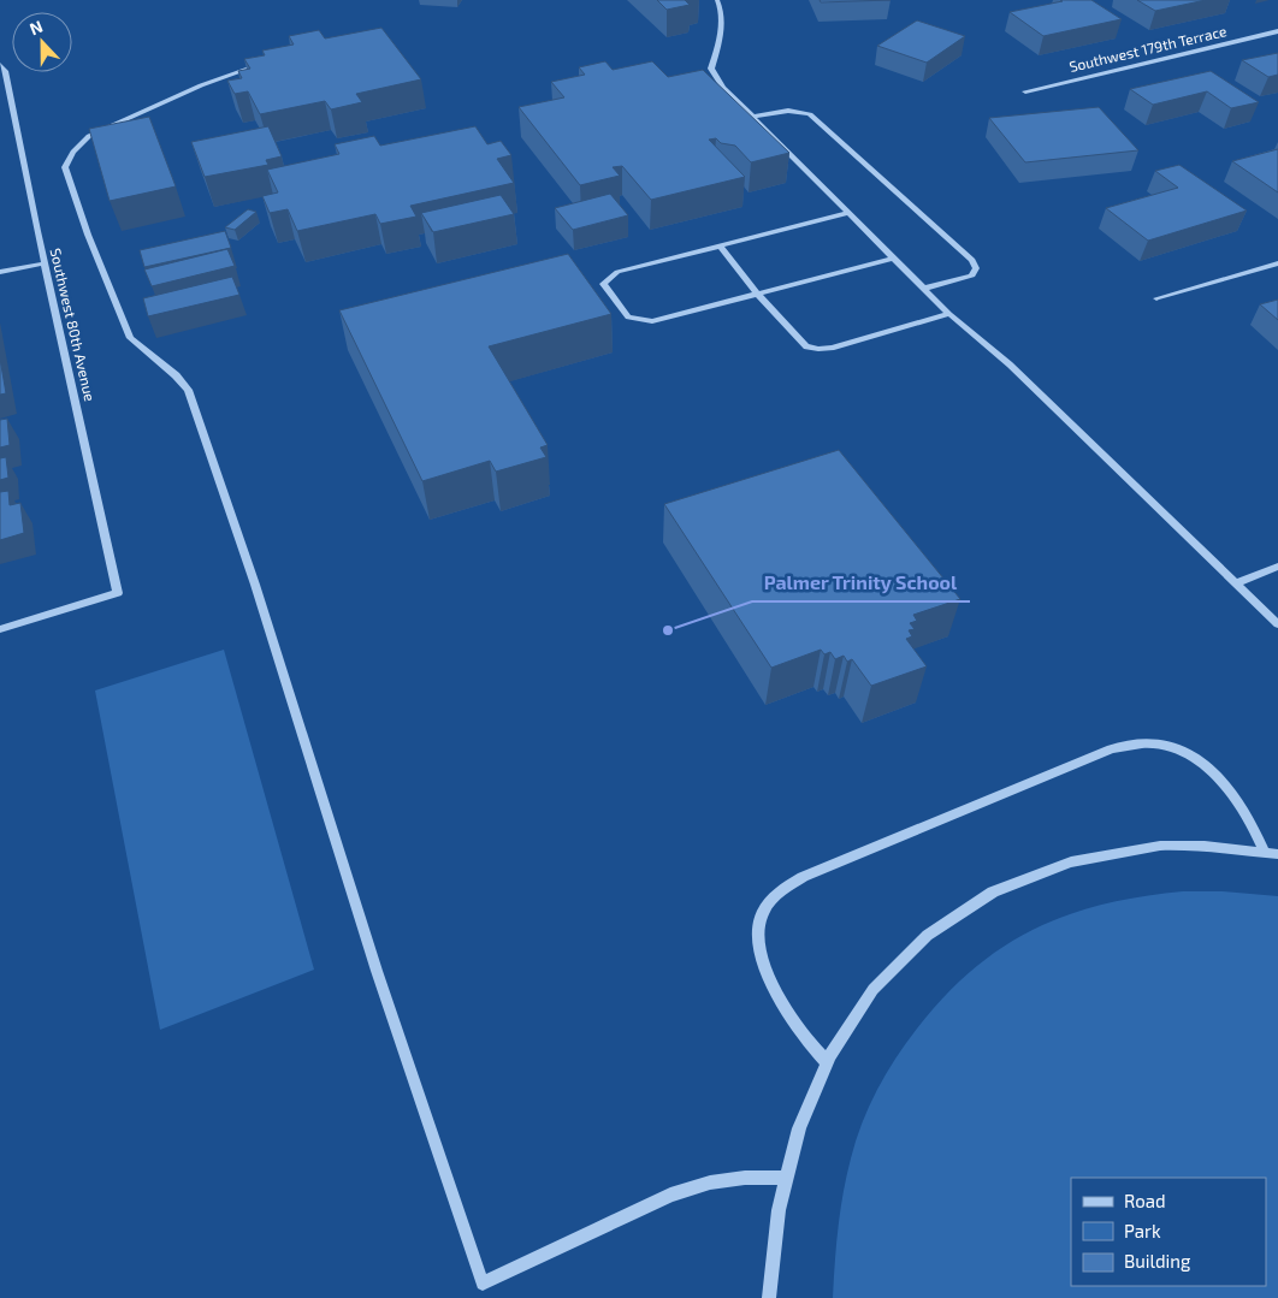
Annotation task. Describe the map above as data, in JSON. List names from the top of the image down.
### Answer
{
  "streets": {
    "street": ["Southwest 179th Terrace", "Southwest 80th Avenue"]
  },
  "places": ["Palmer Trinity School"],
  "legend": ["Road", "Park", "Building"],
  "north": "top"
}
